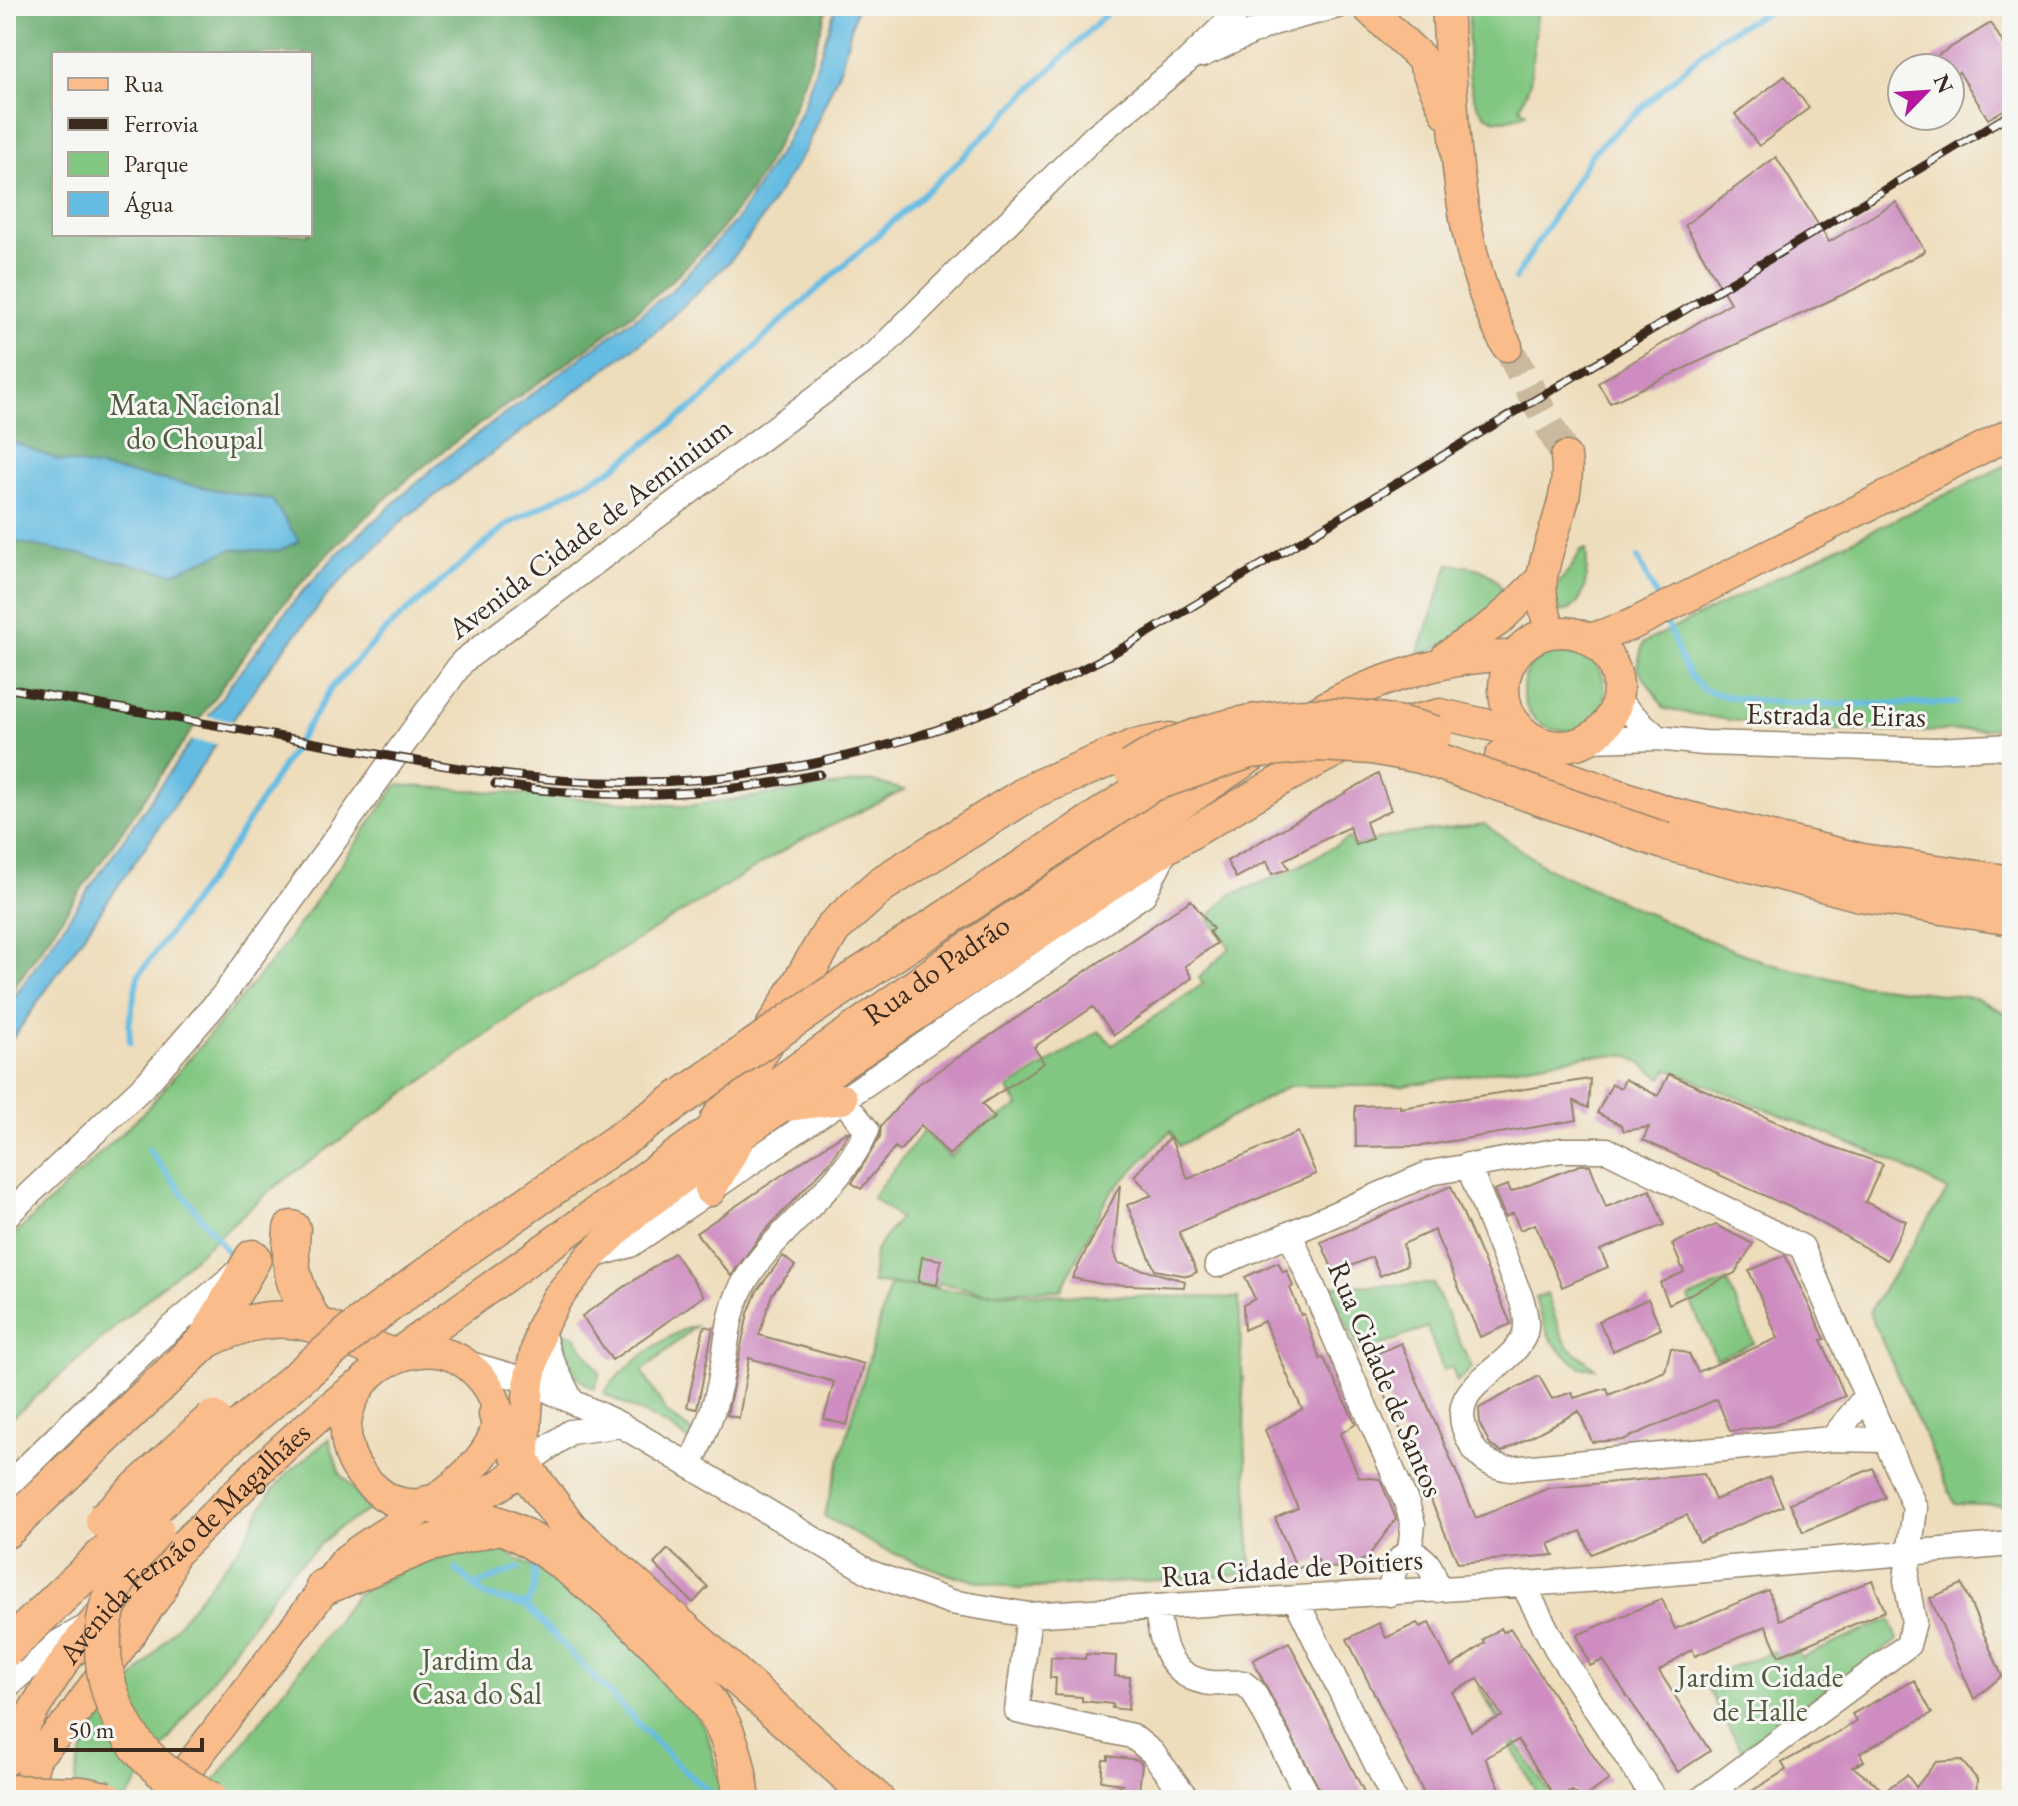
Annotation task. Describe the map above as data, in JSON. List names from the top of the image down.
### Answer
{
  "streets": {
    "main road": ["Rua do Padrão", "Avenida Fernão de Magalhães"],
    "street": [
      "Avenida Cidade de Aeminium",
      "Estrada de Eiras",
      "Rua Cidade de Santos",
      "Rua Cidade de Poitiers"
    ]
  },
  "crossings": [
    ["Estrada de Eiras", "Rua do Padrão"],
    ["Rua do Padrão", "Avenida Fernão de Magalhães"],
    ["Rua do Padrão", "Rua Cidade de Poitiers"],
    ["Avenida Fernão de Magalhães", "Rua Cidade de Poitiers"]
  ],
  "parks": ["Mata Nacional do Choupal", "Jardim da Casa do Sal", "Jardim Cidade de Halle"],
  "legend": [
    "Rua",
    "Ferrovia",
    "Parque",
    "Água"
  ],
  "scale_bar": "50 m",
  "north": "top right"
}
